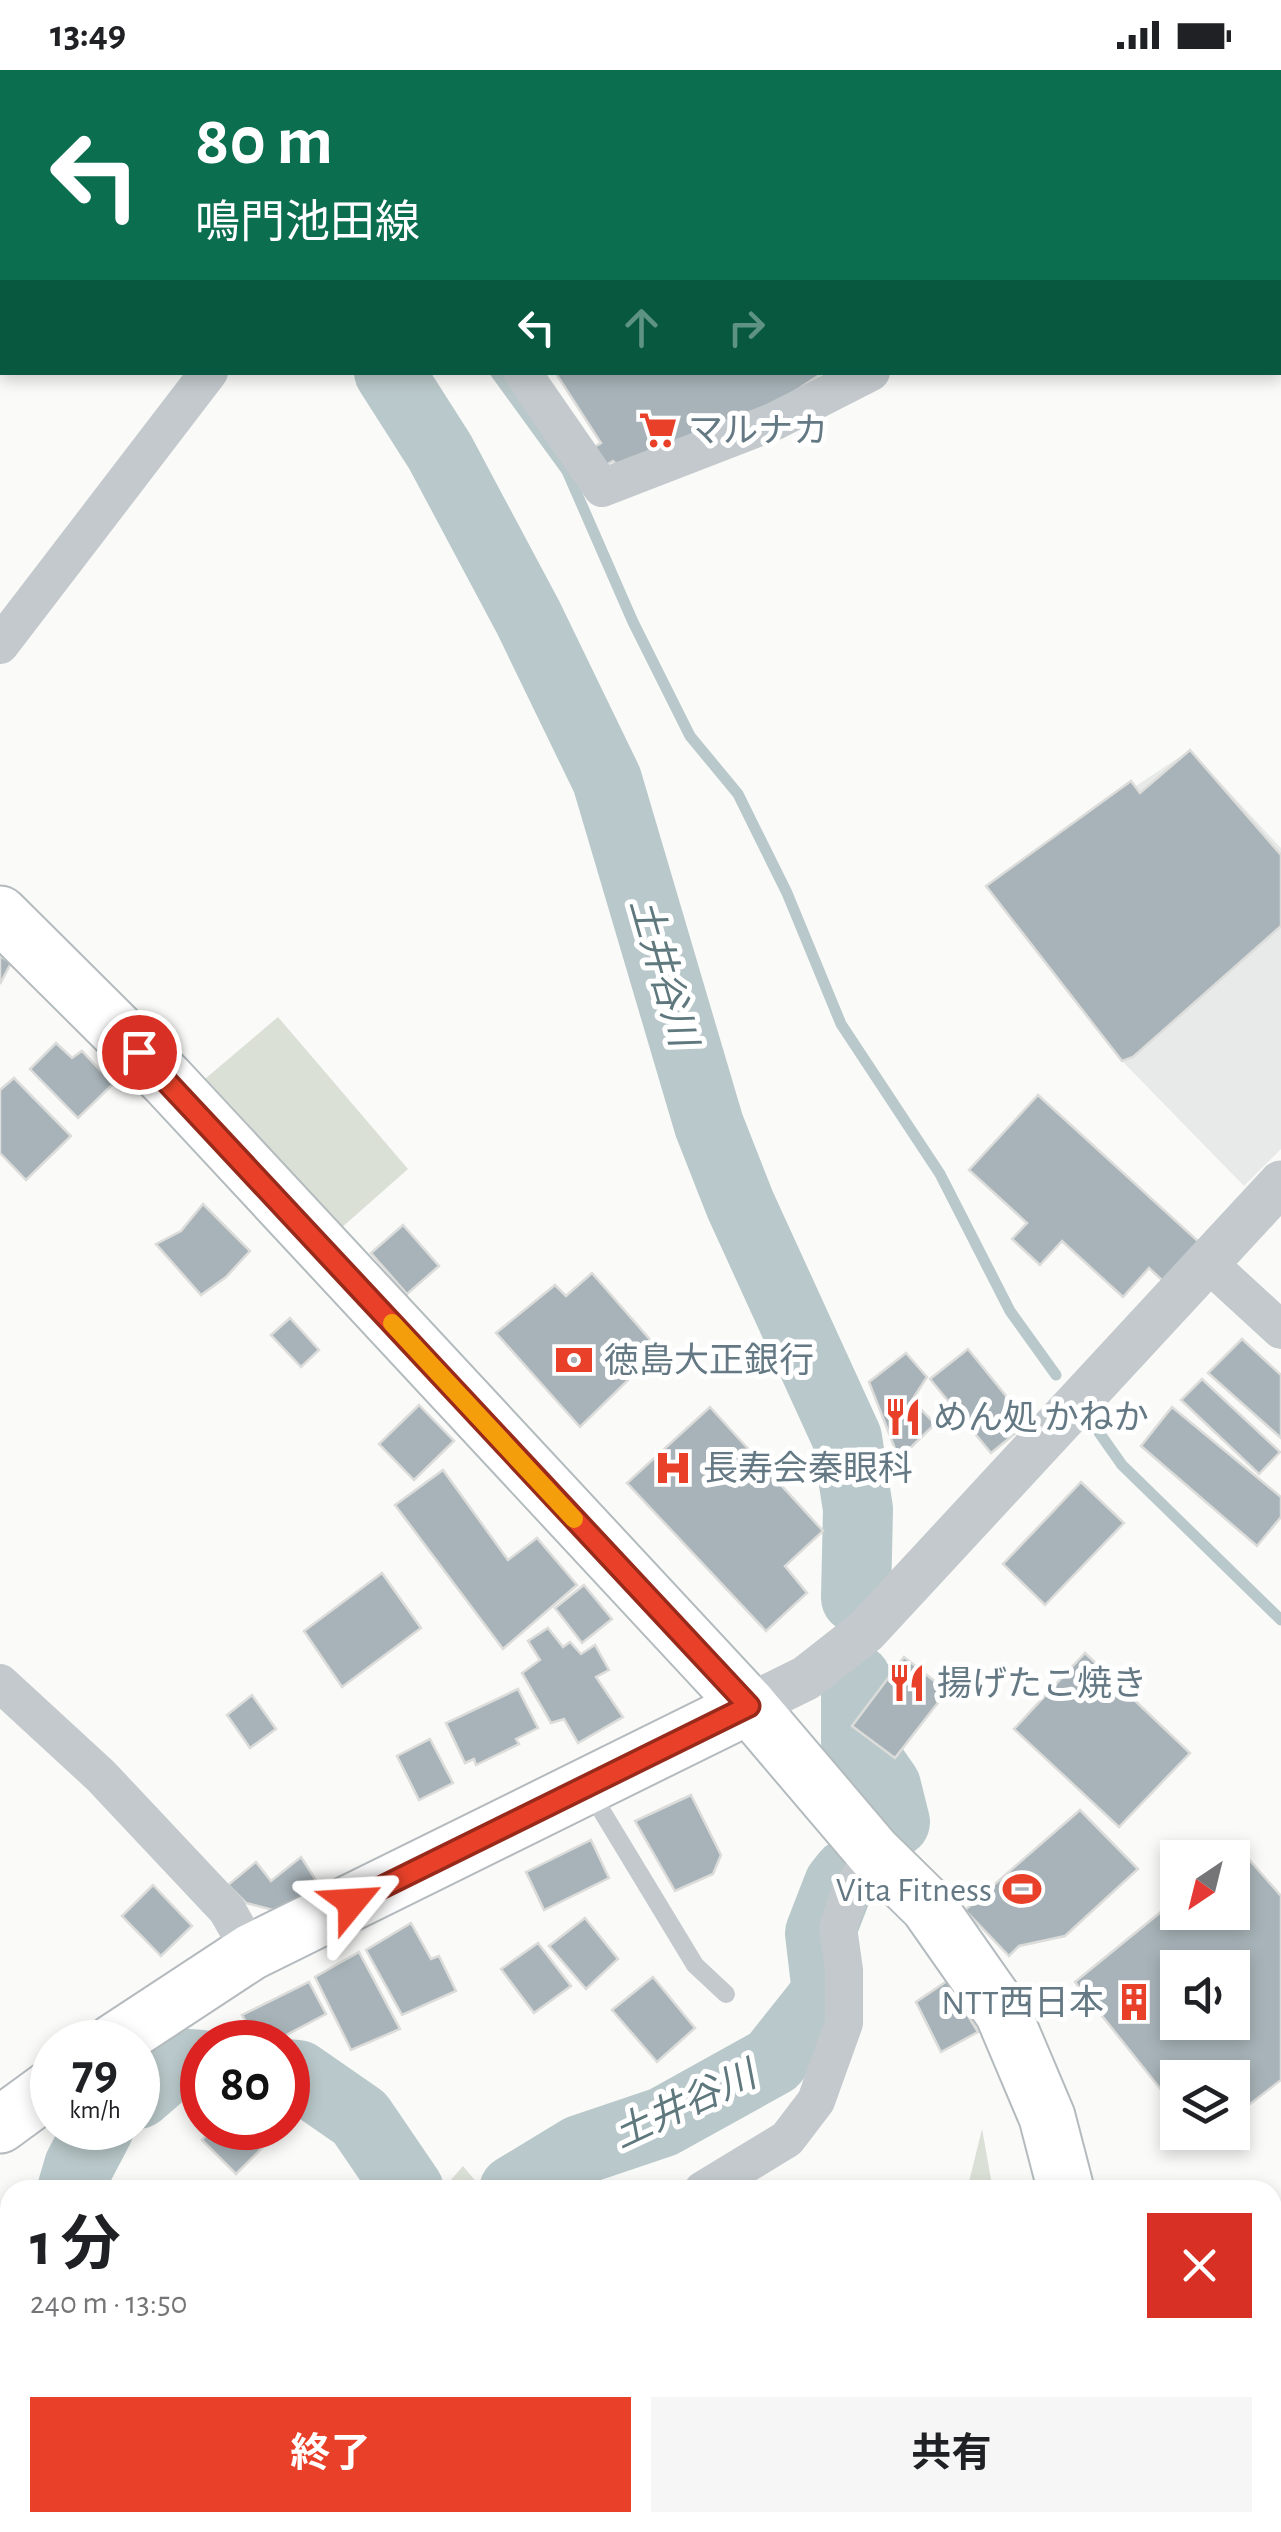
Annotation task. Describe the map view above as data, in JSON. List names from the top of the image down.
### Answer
{
  "water": ["土井谷川"],
  "places": {
    "supermarket": ["マルナカ"],
    "bank": ["徳島大正銀行"],
    "restaurant": ["めん処 かねか", "揚げたこ焼き"],
    "hospital": ["長寿会秦眼科"],
    "sports": ["Vita Fitness"],
    "building": ["NTT西日本"]
  },
  "north": "bottom left",
  "page": {
    "status": "13:49",
    "turn": ["80 m", "鳴門池田線"],
    "speed": "79 km/h",
    "limit": "80",
    "heading": ["1 分", "240 m · 13:50"],
    "buttons": ["終了", "共有"]
  }
}
